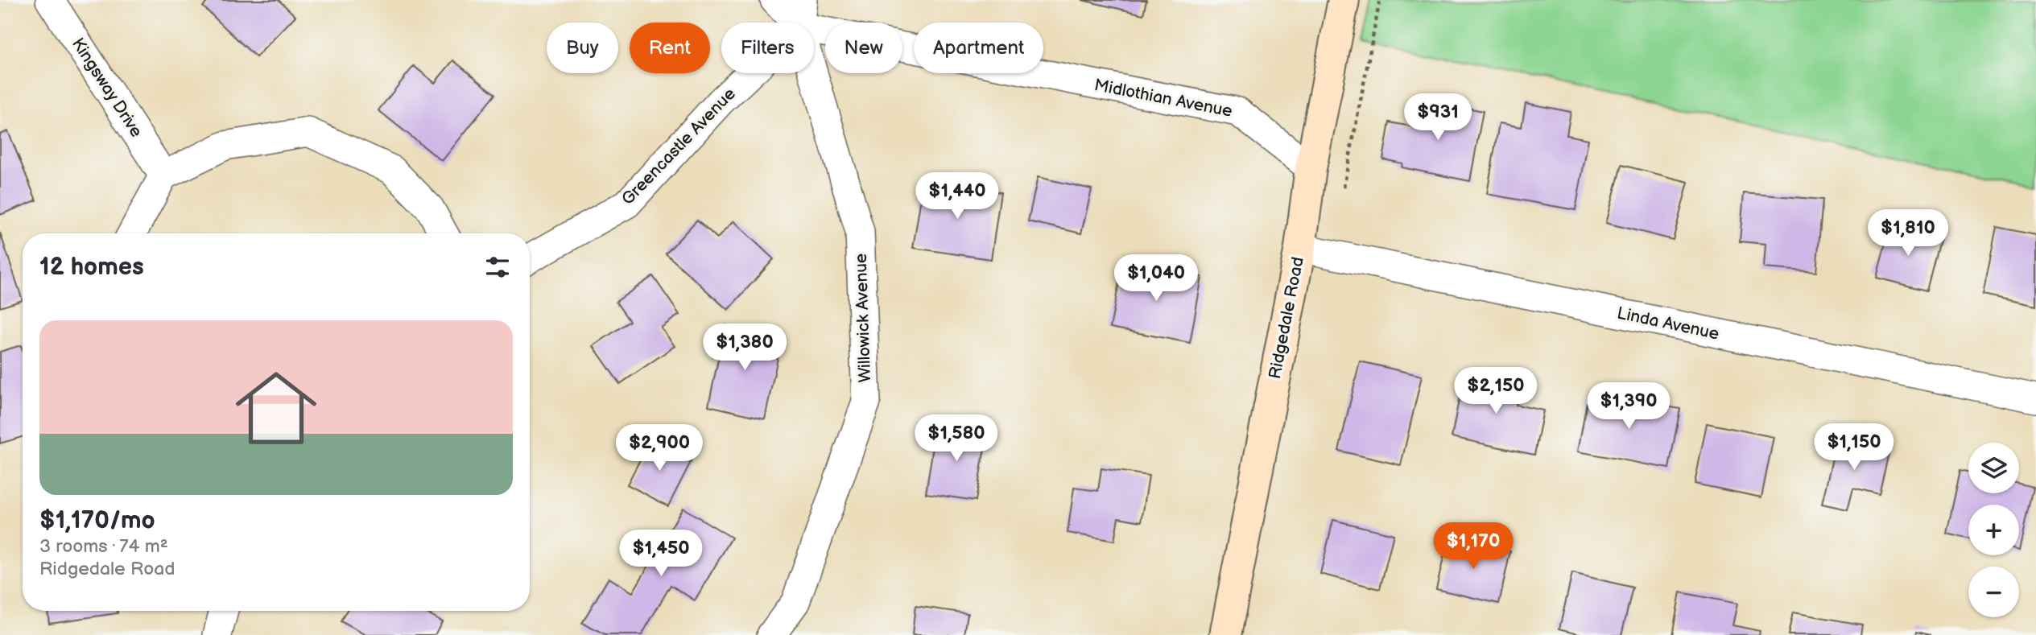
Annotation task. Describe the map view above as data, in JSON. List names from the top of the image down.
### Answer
{
  "streets": {
    "street": [
      "Kingsway Drive",
      "Midlothian Avenue",
      "Greencastle Avenue",
      "Willowick Avenue",
      "Ridgedale Road",
      "Linda Avenue"
    ]
  },
  "crossings": [
    ["Midlothian Avenue", "Greencastle Avenue"],
    ["Midlothian Avenue", "Willowick Avenue"],
    ["Midlothian Avenue", "Ridgedale Road"],
    ["Greencastle Avenue", "Willowick Avenue"],
    ["Ridgedale Road", "Linda Avenue"]
  ],
  "page": {
    "chip": [
      "Buy",
      "Rent",
      "Filters",
      "New",
      "Apartment"
    ],
    "price": [
      "$931",
      "$1,440",
      "$1,810",
      "$1,040",
      "$1,380",
      "$2,150",
      "$1,390",
      "$1,580",
      "$1,150",
      "$2,900",
      "$1,170",
      "$1,450"
    ],
    "heading": "12 homes",
    "list": [
      {
        "name": "$1,170/mo",
        "note": "3 rooms · 74 m² · Ridgedale Road"
      }
    ],
    "map_buttons": ["+", "−"]
  }
}
